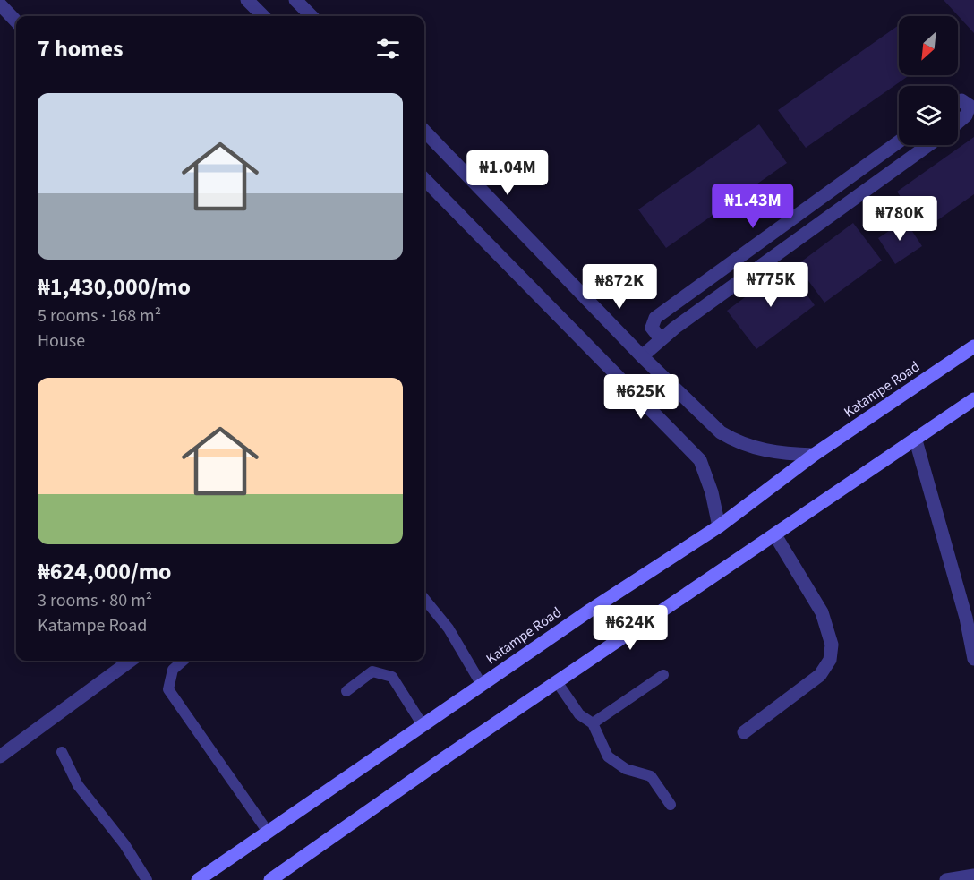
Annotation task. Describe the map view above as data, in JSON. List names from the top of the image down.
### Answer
{
  "streets": {
    "main road": ["Katampe Road"]
  },
  "north": "bottom left",
  "page": {
    "heading": "7 homes",
    "list": [
      {
        "name": "₦1,430,000/mo",
        "note": "5 rooms · 168 m² · House"
      },
      {
        "name": "₦624,000/mo",
        "note": "3 rooms · 80 m² · Katampe Road"
      }
    ],
    "price": [
      "₦1.04M",
      "₦1.43M",
      "₦780K",
      "₦775K",
      "₦872K",
      "₦625K",
      "₦624K"
    ]
  }
}
